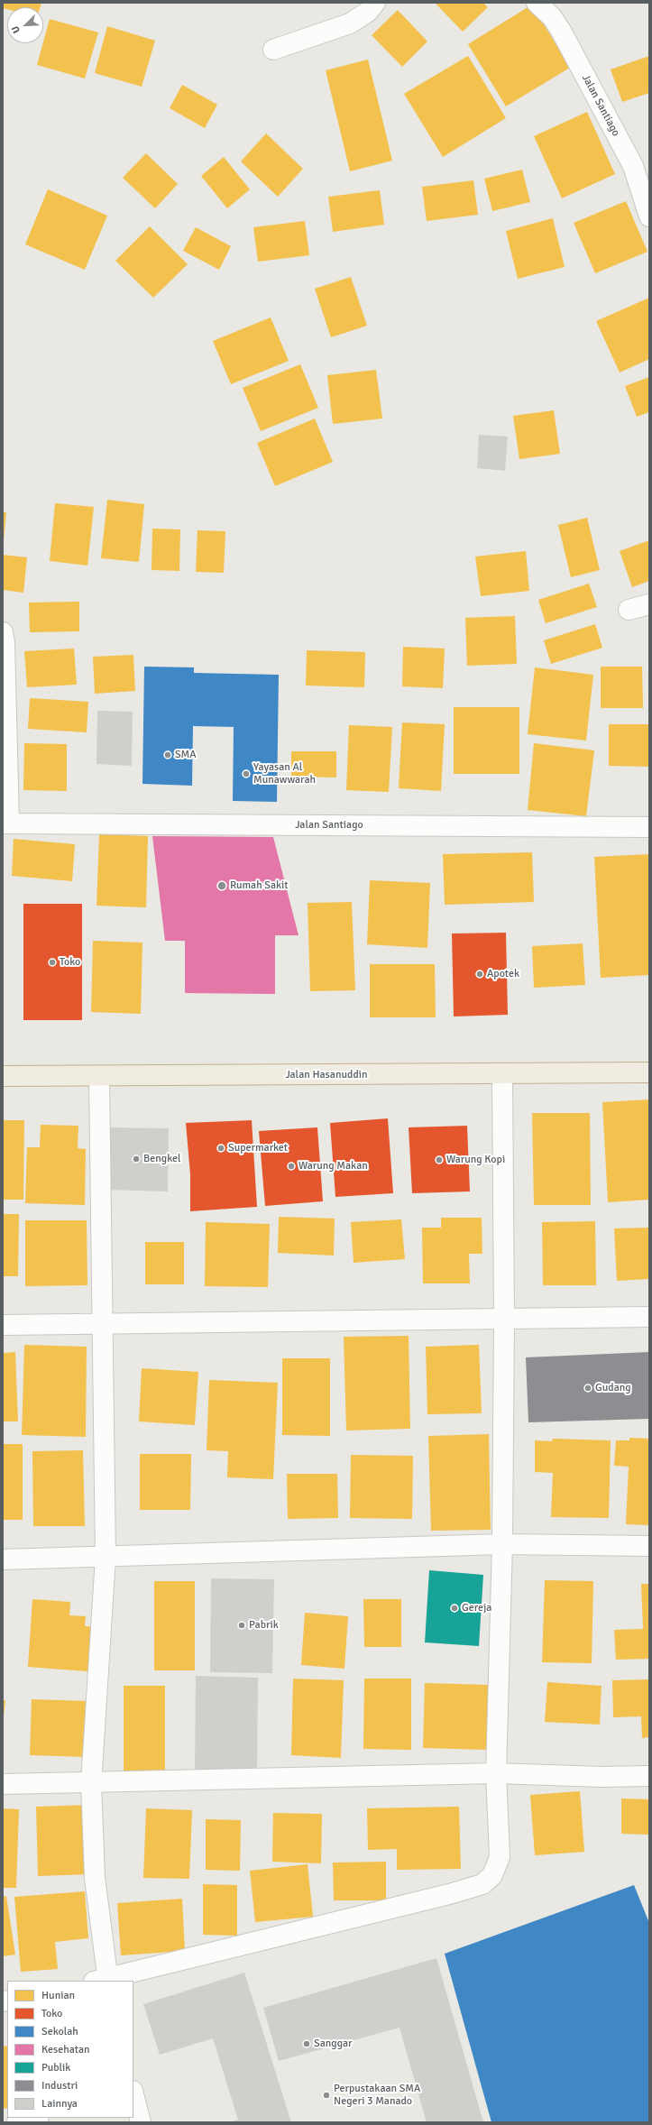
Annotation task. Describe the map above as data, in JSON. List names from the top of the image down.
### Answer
{
  "streets": {
    "highway": ["Jalan Hasanuddin"],
    "street": ["Jalan Santiago"]
  },
  "places": [
    "SMA",
    "Yayasan Al Munawwarah",
    "Rumah Sakit",
    "Toko",
    "Apotek",
    "Supermarket",
    "Bengkel",
    "Warung Kopi",
    "Warung Makan",
    "Gudang",
    "Gereja",
    "Pabrik",
    "Sanggar",
    "Perpustakaan SMA Negeri 3 Manado"
  ],
  "legend": [
    "Hunian",
    "Toko",
    "Sekolah",
    "Kesehatan",
    "Publik",
    "Industri",
    "Lainnya"
  ],
  "north": "bottom left"
}
